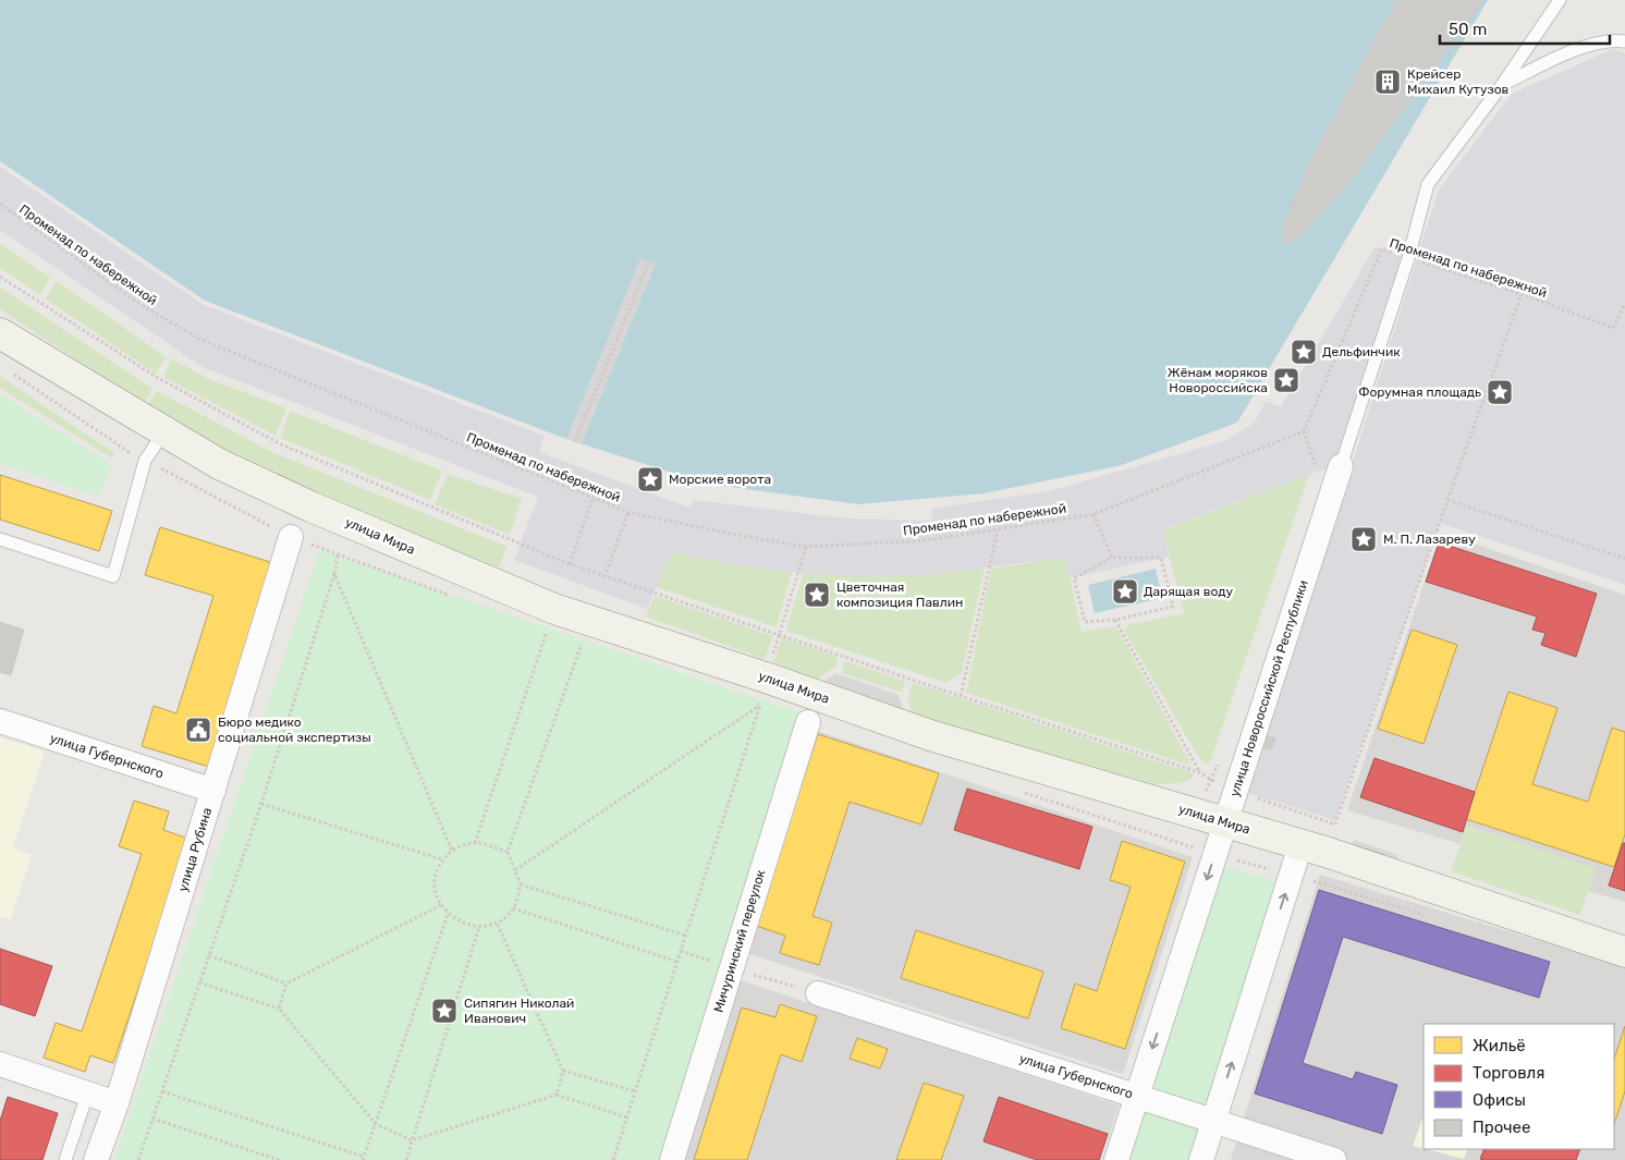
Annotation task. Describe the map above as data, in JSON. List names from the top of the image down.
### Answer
{
  "streets": {
    "street": [
      "улица Мира",
      "улица Новороссийской Республики",
      "улица Губернского",
      "улица Рубина",
      "Мичуринский переулок"
    ],
    "path": ["Променад по набережной"]
  },
  "crossings": [
    ["улица Мира", "улица Новороссийской Республики"],
    ["улица Новороссийской Республики", "улица Губернского"],
    ["улица Губернского", "улица Рубина"]
  ],
  "places": {
    "building": ["Крейсер Михаил Кутузов"],
    "place": [
      "Дельфинчик",
      "Жёнам моряков Новороссийска",
      "Форумная площадь",
      "Морские ворота",
      "М. П. Лазареву",
      "Дарящая воду",
      "Цветочная композиция Павлин",
      "Сипягин Николай Иванович"
    ],
    "public building": ["Бюро медико социальной экспертизы"]
  },
  "legend": [
    "Жильё",
    "Торговля",
    "Офисы",
    "Прочее"
  ],
  "scale_bar": "50 m"
}
